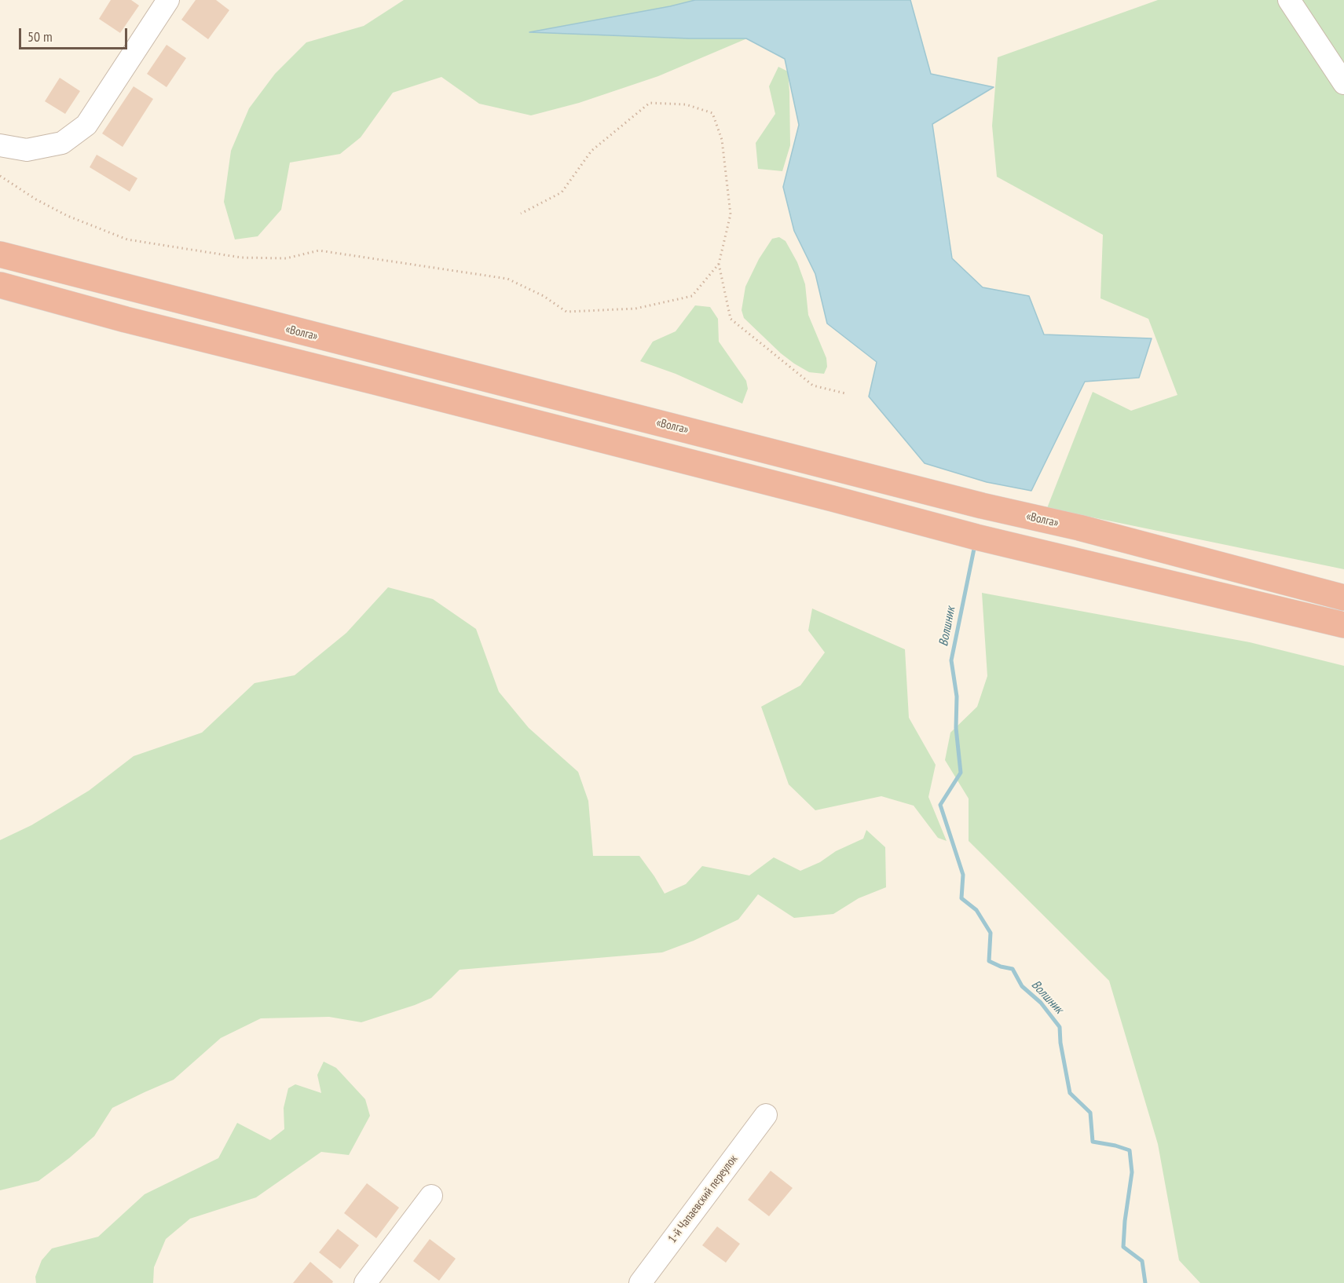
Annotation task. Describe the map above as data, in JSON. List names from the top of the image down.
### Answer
{
  "streets": {
    "highway": ["«Волга»"],
    "street": ["1-й Чапаевский переулок"]
  },
  "water": ["Волшник"],
  "scale_bar": "50 m"
}
